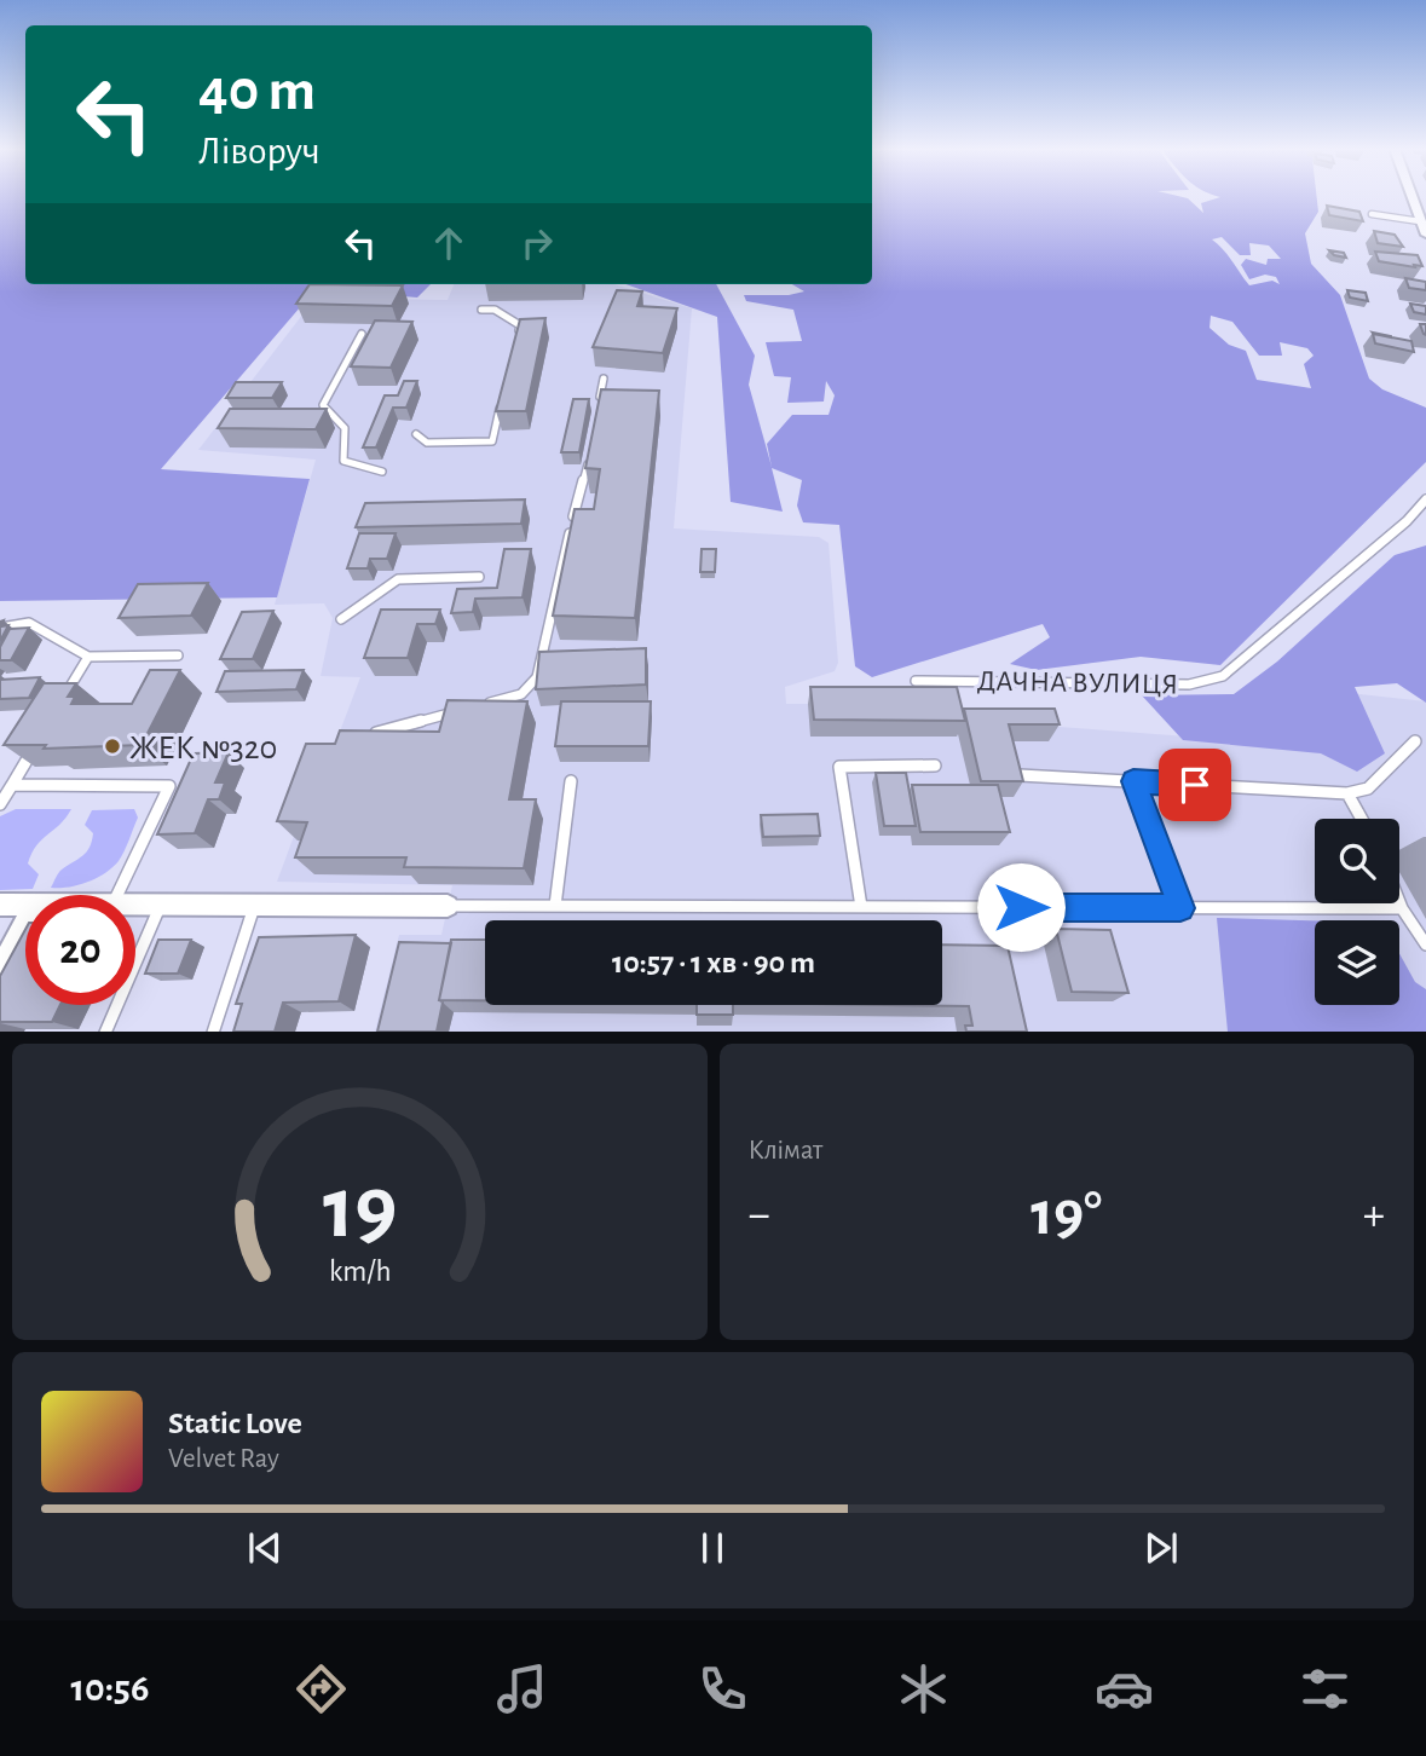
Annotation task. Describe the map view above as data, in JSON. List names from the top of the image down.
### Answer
{
  "streets": {
    "lane": ["ДАЧНА ВУЛИЦЯ"]
  },
  "places": ["ЖЕК №320"],
  "page": {
    "turn": ["40 m", "Ліворуч"],
    "limit": "20",
    "trip": "10:57 · 1 хв · 90 m",
    "tile": "Клімат",
    "heat": ["−", "19°", "+"],
    "song": ["Static Love", "Velvet Ray"],
    "tabs": "10:56",
    "gauge": ["19", "km/h"]
  }
}
